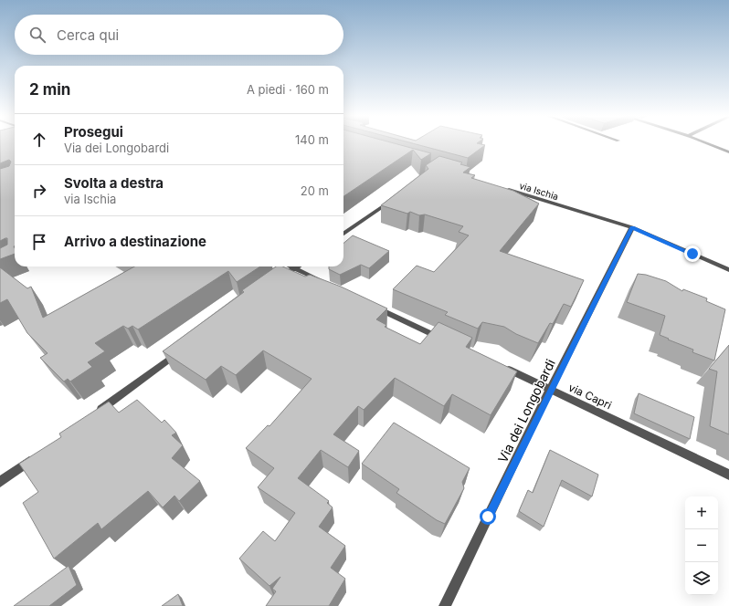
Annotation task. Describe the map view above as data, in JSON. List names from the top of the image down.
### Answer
{
  "streets": {
    "street": ["via Ischia", "via Capri", "Via dei Longobardi"]
  },
  "crossings": [
    ["via Ischia", "Via dei Longobardi"],
    ["via Capri", "Via dei Longobardi"]
  ],
  "page": {
    "search": "Cerca qui",
    "heading": ["2 min", "A piedi · 160 m"],
    "list": [
      ["Prosegui", "Via dei Longobardi", "140 m"],
      ["Svolta a destra", "via Ischia", "20 m"],
      "Arrivo a destinazione"
    ],
    "map_buttons": ["+", "−"]
  }
}
